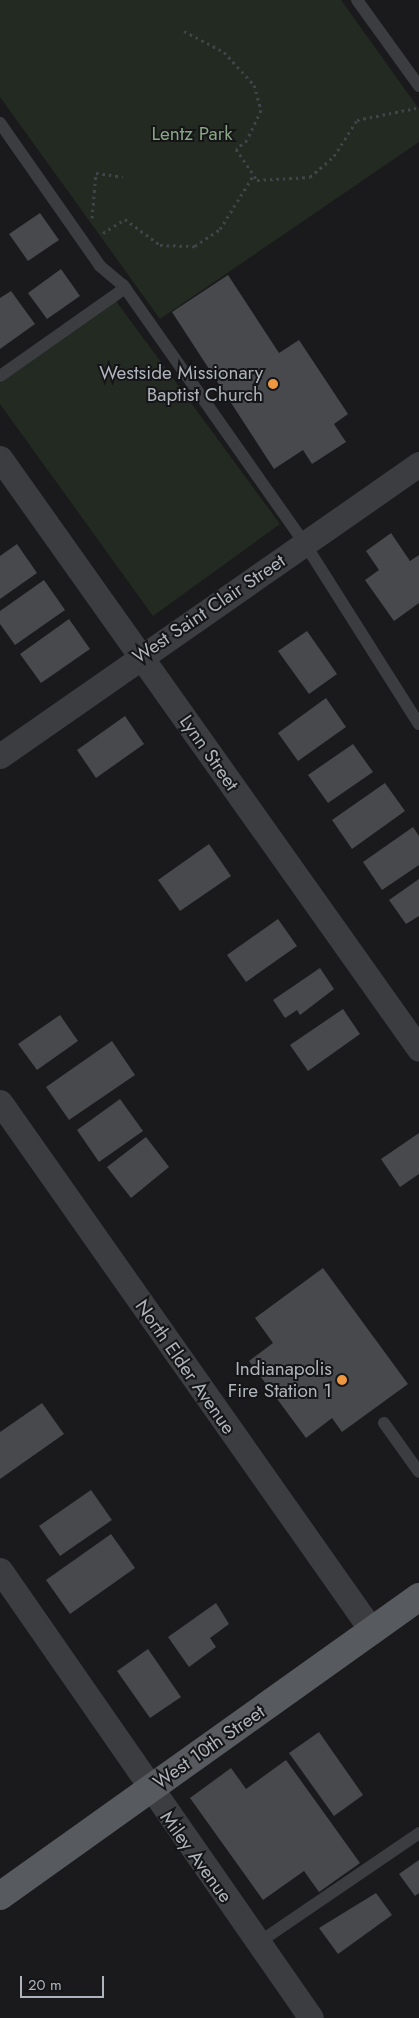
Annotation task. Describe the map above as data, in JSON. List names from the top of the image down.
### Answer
{
  "streets": {
    "main road": ["West 10th Street"],
    "street": [
      "West Saint Clair Street",
      "Lynn Street",
      "North Elder Avenue",
      "Miley Avenue"
    ]
  },
  "crossings": [
    ["West Saint Clair Street", "Lynn Street"],
    ["North Elder Avenue", "West 10th Street"],
    ["West 10th Street", "Miley Avenue"]
  ],
  "parks": ["Lentz Park"],
  "places": ["Westside Missionary Baptist Church", "Indianapolis Fire Station 1"],
  "scale_bar": "20 m"
}
